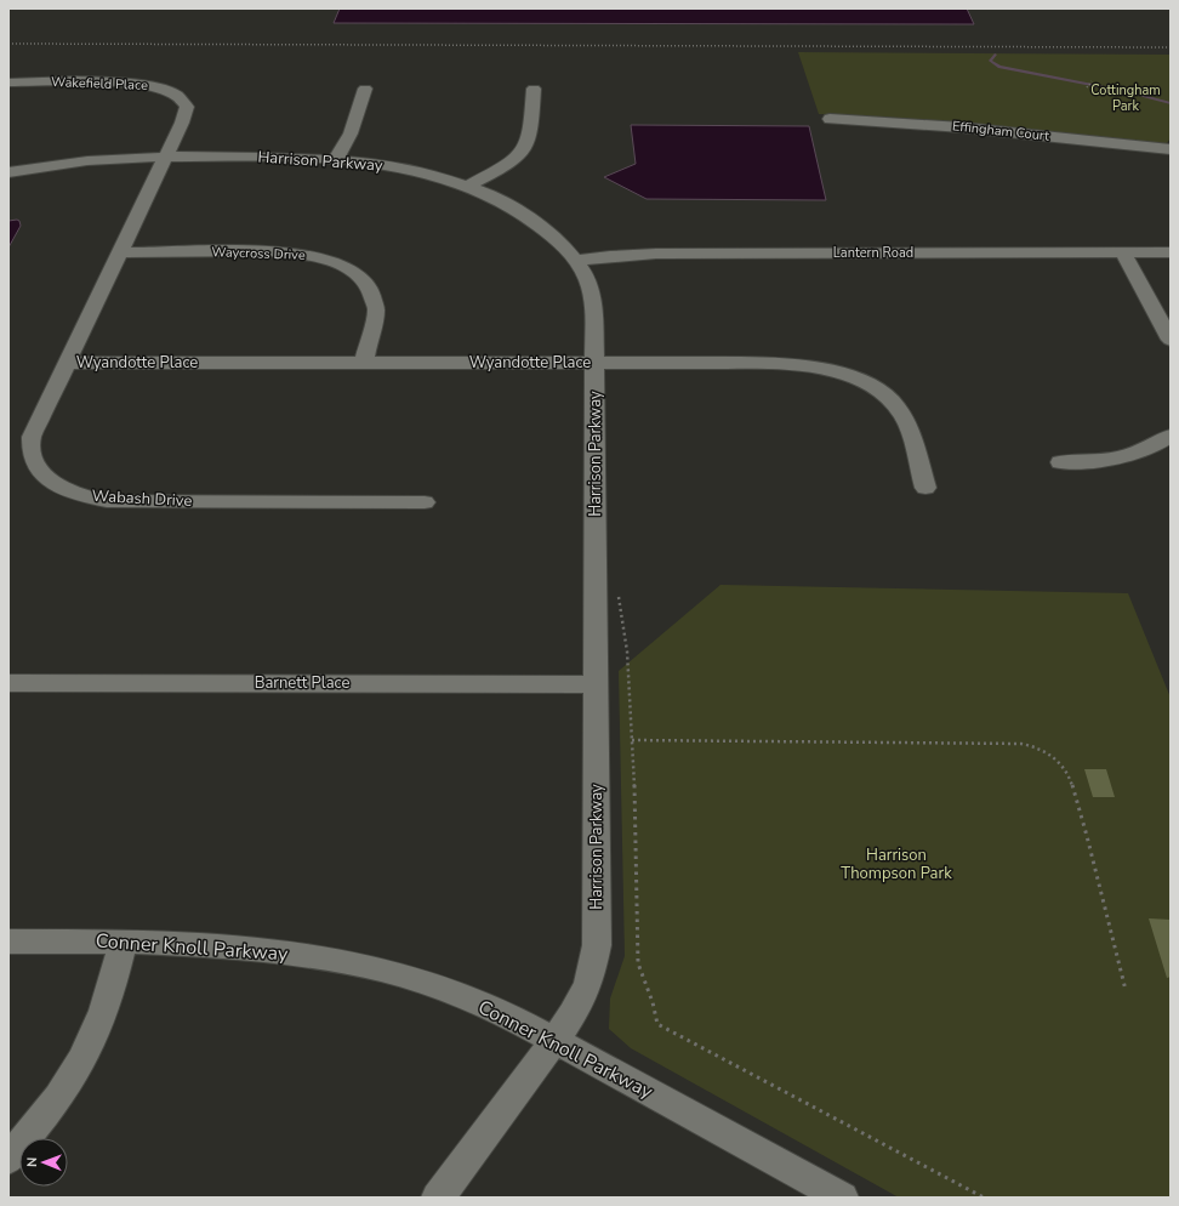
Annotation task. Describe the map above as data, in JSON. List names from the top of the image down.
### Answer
{
  "streets": {
    "street": [
      "Wakefield Place",
      "Effingham Court",
      "Harrison Parkway",
      "Lantern Road",
      "Waycross Drive",
      "Wyandotte Place",
      "Wabash Drive",
      "Barnett Place",
      "Conner Knoll Parkway"
    ]
  },
  "crossings": [
    ["Wakefield Place", "Harrison Parkway"],
    ["Wakefield Place", "Wabash Drive"],
    ["Harrison Parkway", "Lantern Road"],
    ["Harrison Parkway", "Wyandotte Place"],
    ["Harrison Parkway", "Wabash Drive"],
    ["Harrison Parkway", "Barnett Place"],
    ["Harrison Parkway", "Conner Knoll Parkway"],
    ["Waycross Drive", "Wyandotte Place"],
    ["Waycross Drive", "Wabash Drive"],
    ["Wyandotte Place", "Wabash Drive"]
  ],
  "parks": ["Cottingham Park", "Harrison Thompson Park"],
  "north": "left"
}
